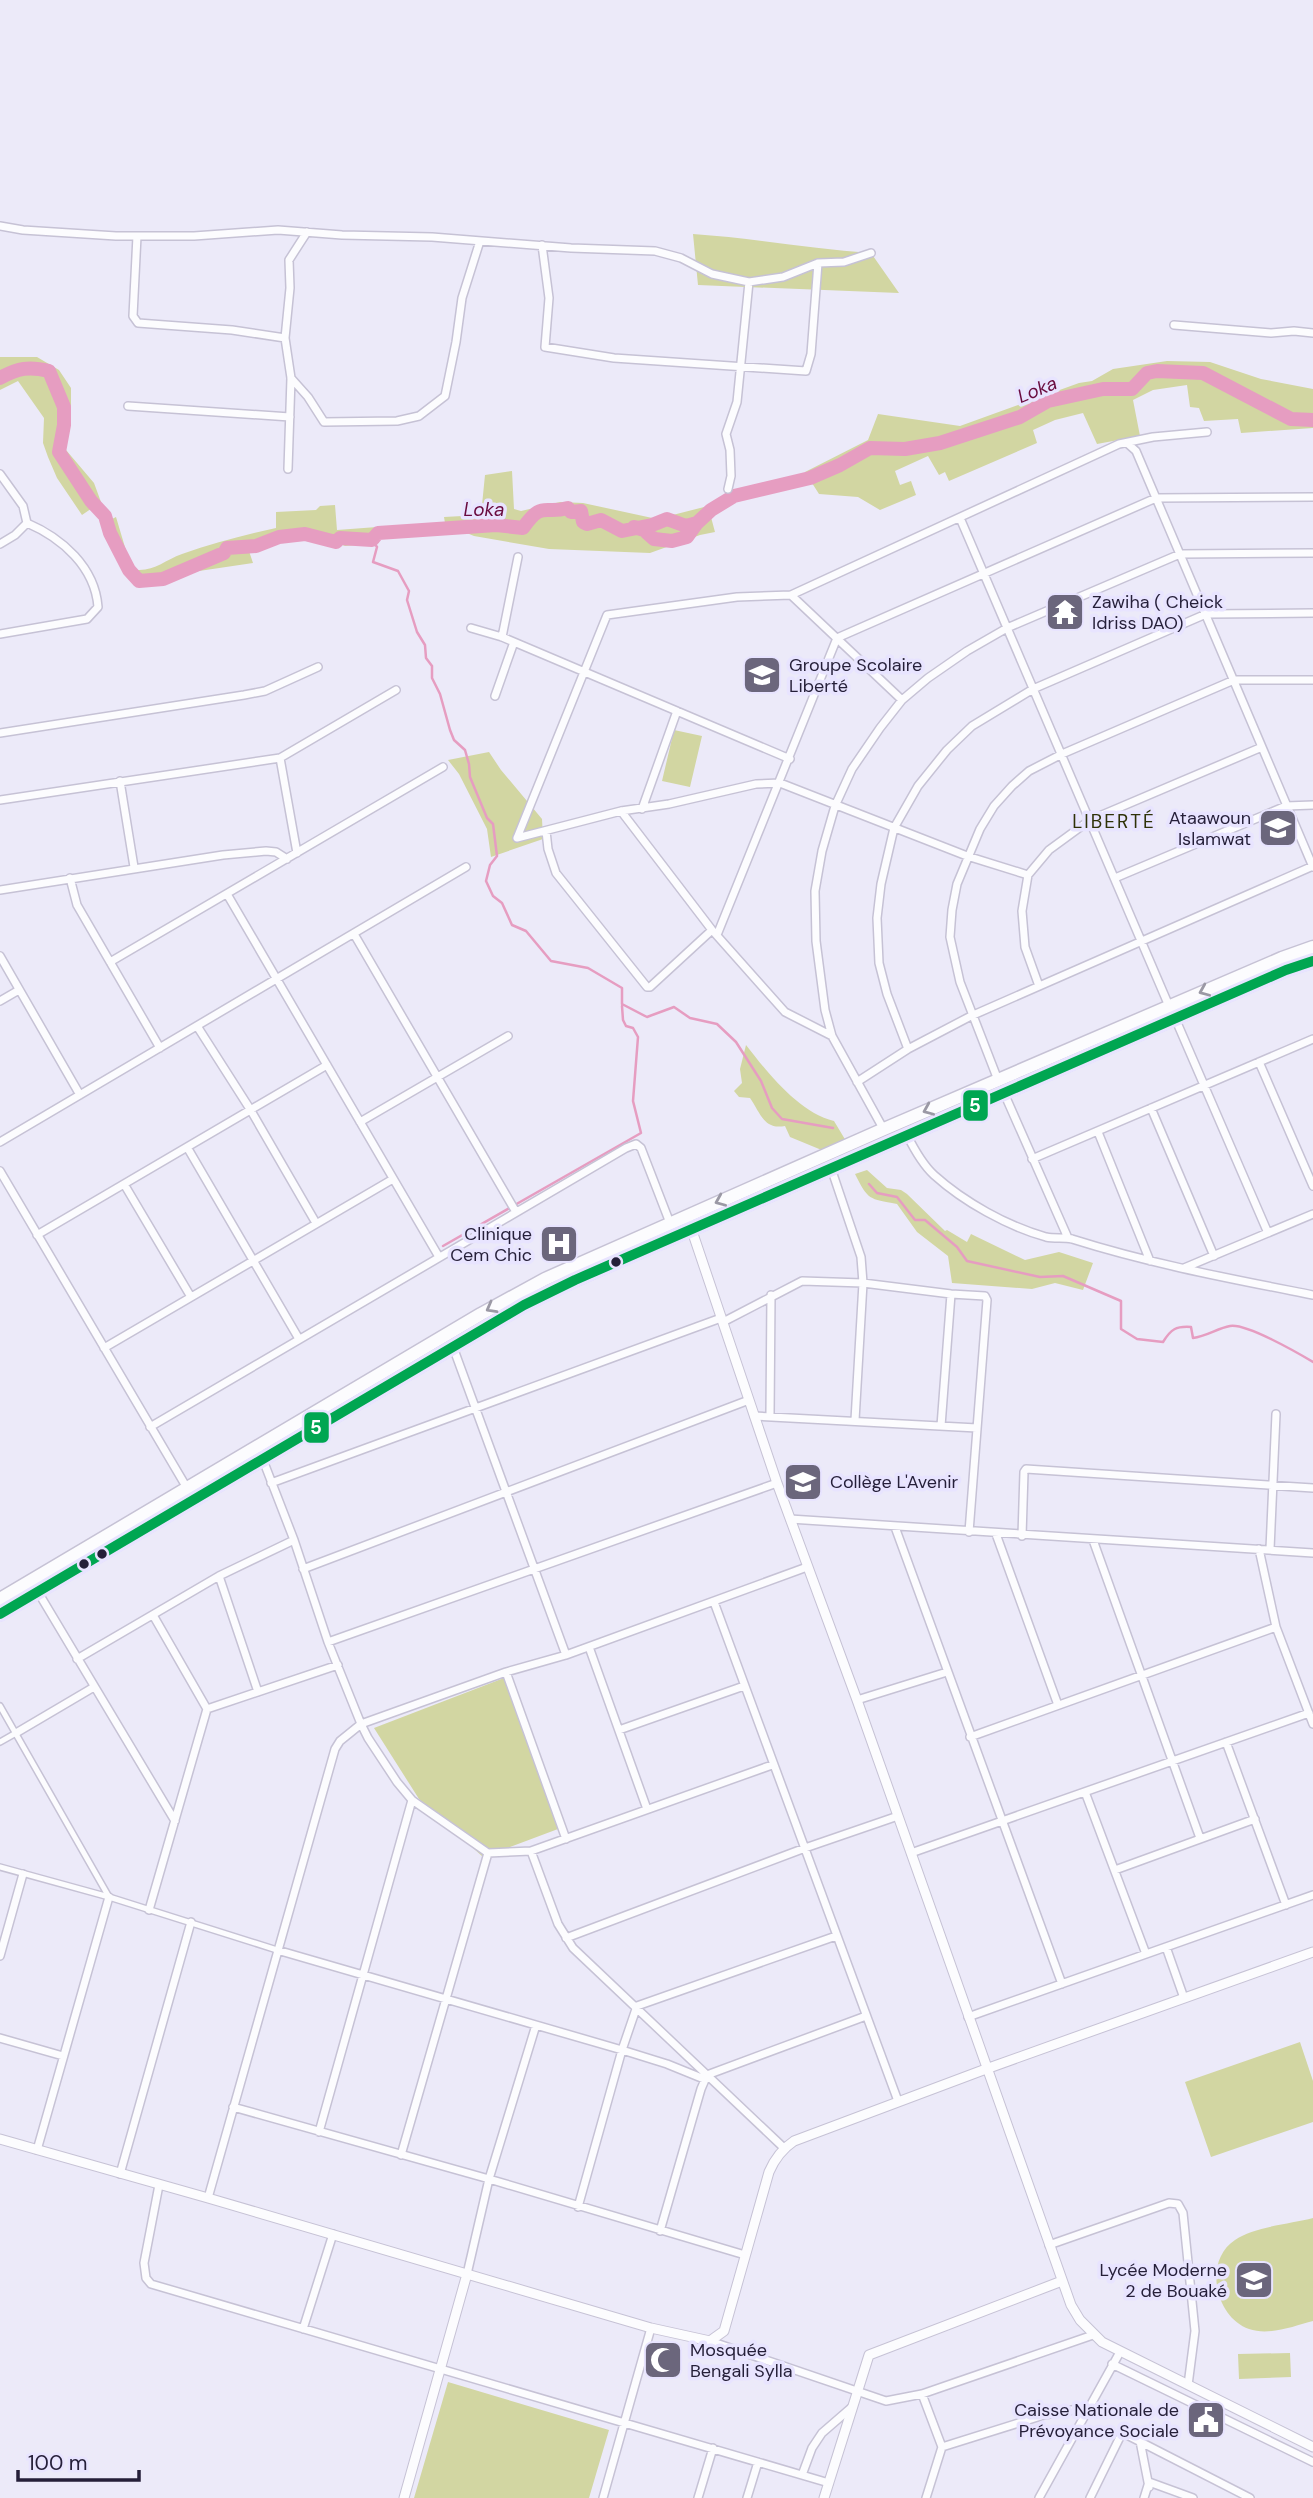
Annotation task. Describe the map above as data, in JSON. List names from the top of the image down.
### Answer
{
  "districts": ["LIBERTÉ"],
  "water": ["Loka"],
  "places": {
    "temple": ["Zawiha ( Cheick Idriss DAO)"],
    "school or university": [
      "Groupe Scolaire Liberté",
      "Ataawoun Islamwat",
      "Collège L'Avenir",
      "Lycée Moderne 2 de Bouaké"
    ],
    "hospital": ["Clinique Cem Chic"],
    "mosque": ["Mosquée Bengali Sylla"],
    "public building": ["Caisse Nationale de Prévoyance Sociale"]
  },
  "lines": ["transit line 5"],
  "scale_bar": "100 m"
}
